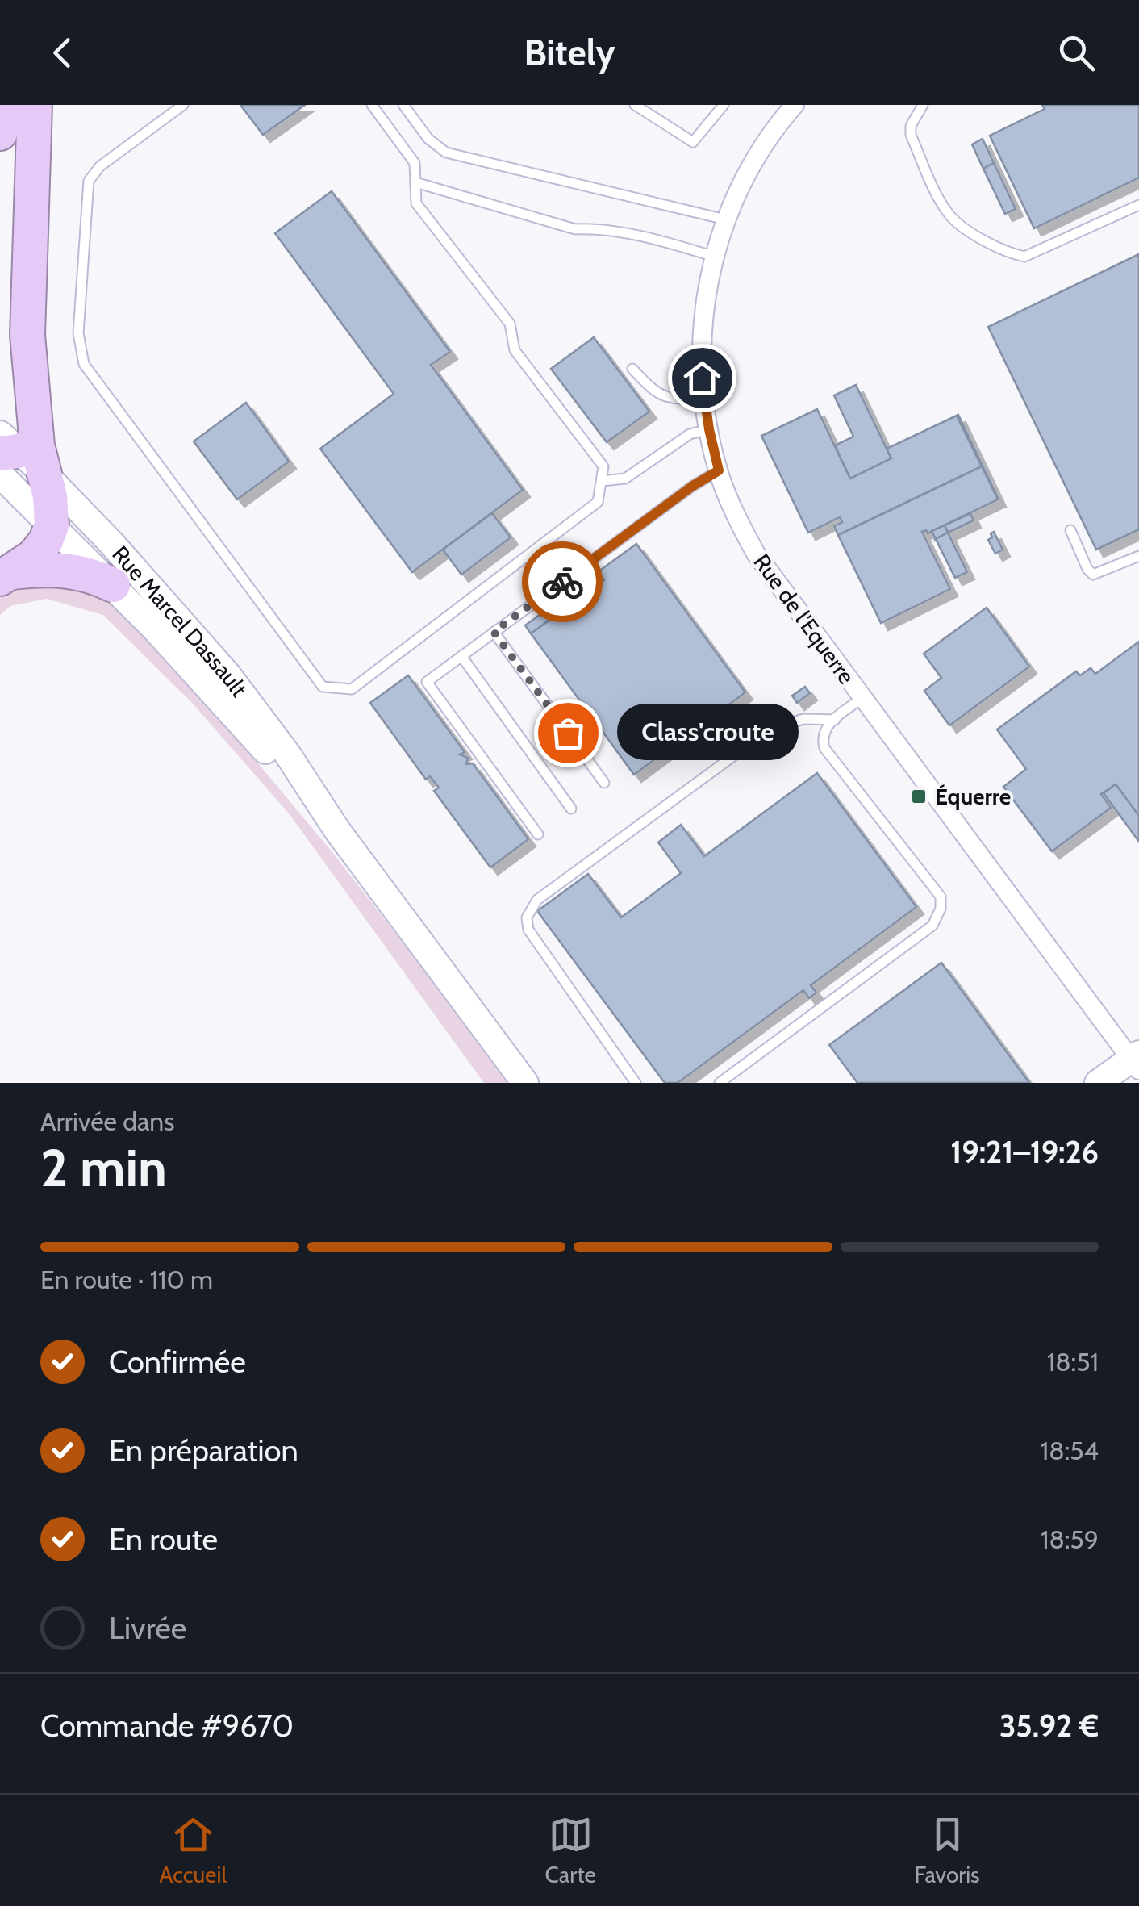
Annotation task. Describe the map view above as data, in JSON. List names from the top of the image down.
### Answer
{
  "streets": {
    "street": ["Rue de l'Equerre", "Rue Marcel Dassault"]
  },
  "places": {
    "other": ["Class'croute"],
    "transit": ["Équerre"]
  },
  "page": {
    "header": "Bitely",
    "bubble": "Class'croute",
    "heading": ["2 min", "Arrivée dans", "19:21–19:26"],
    "panel": ["Commande #9670", "35.92 €"],
    "bar": "En route · 110 m",
    "list": [
      ["Confirmée", "18:51"],
      ["En préparation", "18:54"],
      ["En route", "18:59"],
      "Livrée"
    ],
    "tabs": ["Accueil", "Carte", "Favoris"]
  }
}
